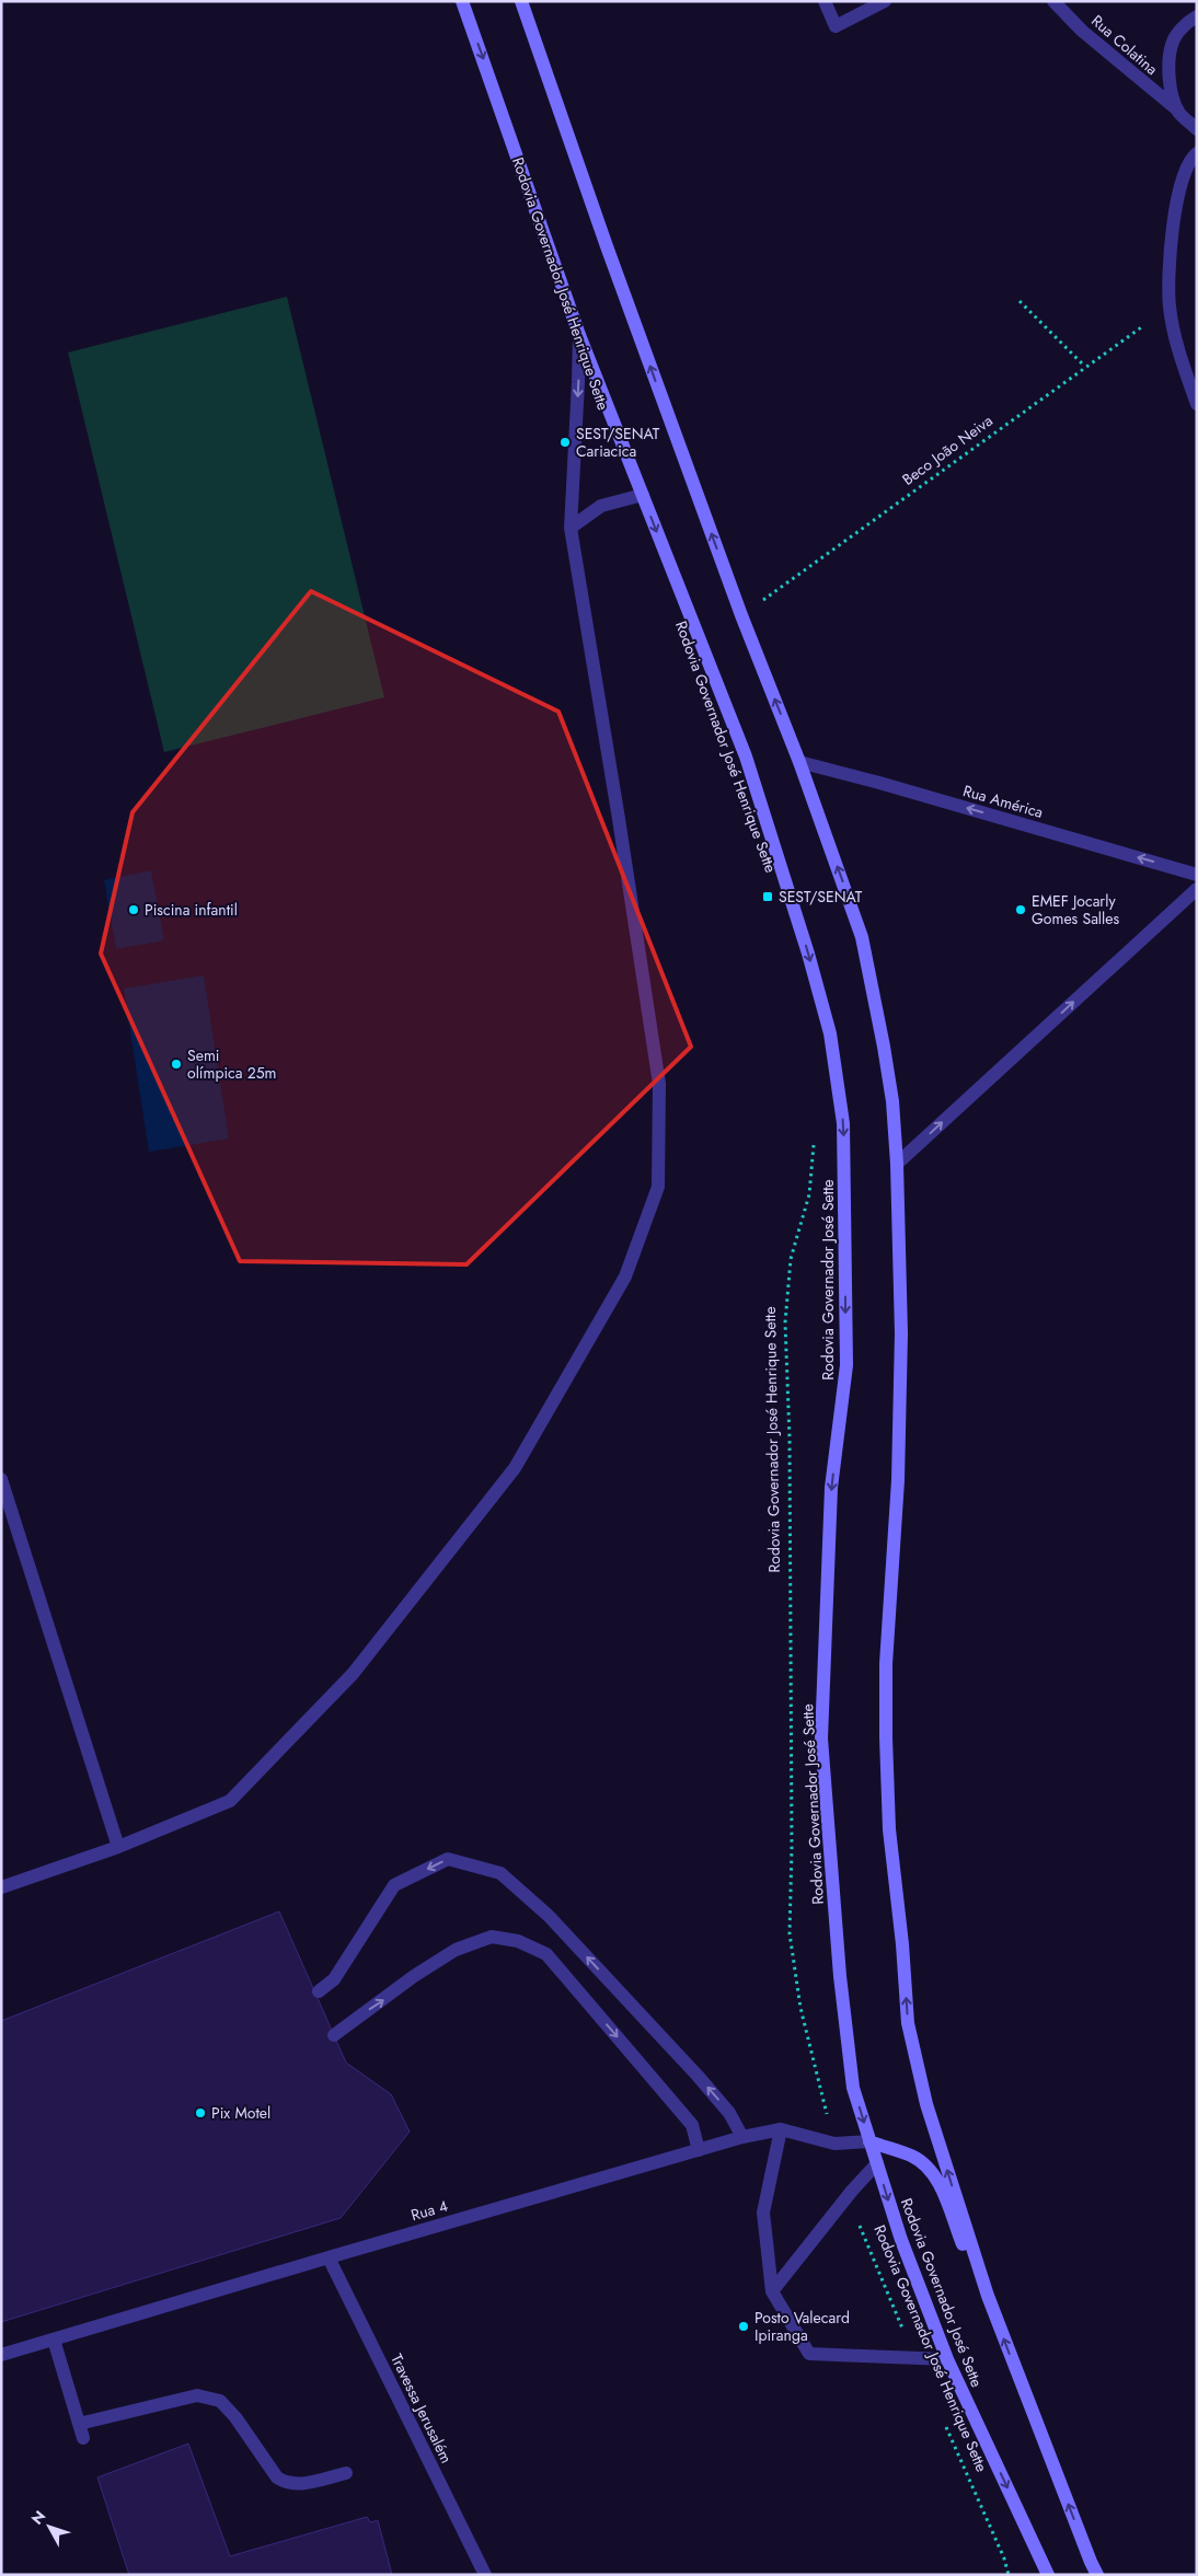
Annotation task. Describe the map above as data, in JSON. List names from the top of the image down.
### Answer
{
  "streets": {
    "main road": ["Rodovia Governador José Henrique Sette", "Rodovia Governador José Sette"],
    "street": [
      "Rua Colatina",
      "Rua América",
      "Rua 4",
      "Travessa Jerusalém"
    ],
    "path": ["Beco João Neiva"]
  },
  "crossings": [
    ["Rodovia Governador José Henrique Sette", "Rodovia Governador José Sette"],
    ["Rodovia Governador José Henrique Sette", "Rua 4"],
    ["Rodovia Governador José Sette", "Rua 4"],
    ["Rua 4", "Travessa Jerusalém"]
  ],
  "one_way": ["Rua América"],
  "places": {
    "other": [
      "SEST/SENAT Cariacica",
      "Piscina infantil",
      "EMEF Jocarly Gomes Salles",
      "Semi olímpica 25m",
      "Pix Motel",
      "Posto Valecard Ipiranga"
    ],
    "transit": ["SEST/SENAT"]
  },
  "north": "top left"
}
